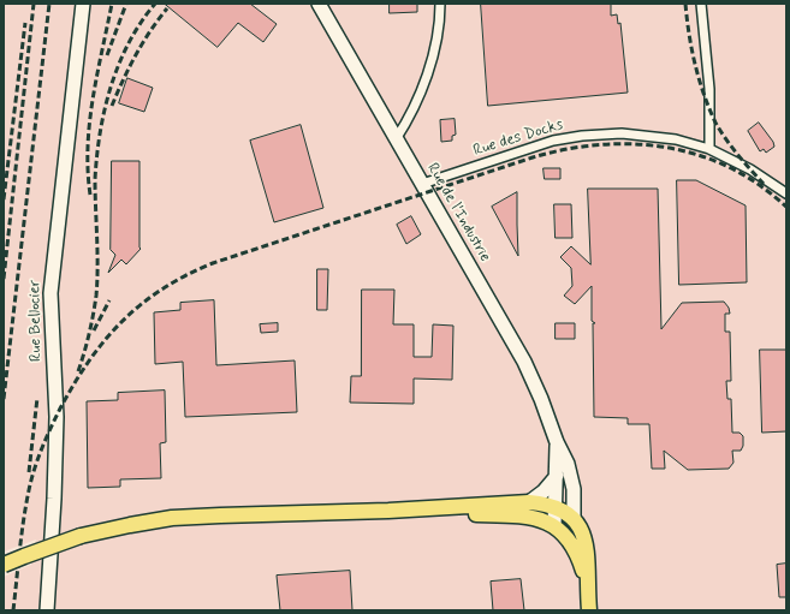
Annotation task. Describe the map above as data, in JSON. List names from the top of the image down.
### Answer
{
  "streets": {
    "main road": ["Rue de l'Industrie", "Rue Bellocier"],
    "street": ["Rue des Docks"]
  },
  "crossings": [
    ["Rue des Docks", "Rue de l'Industrie"]
  ]
}
